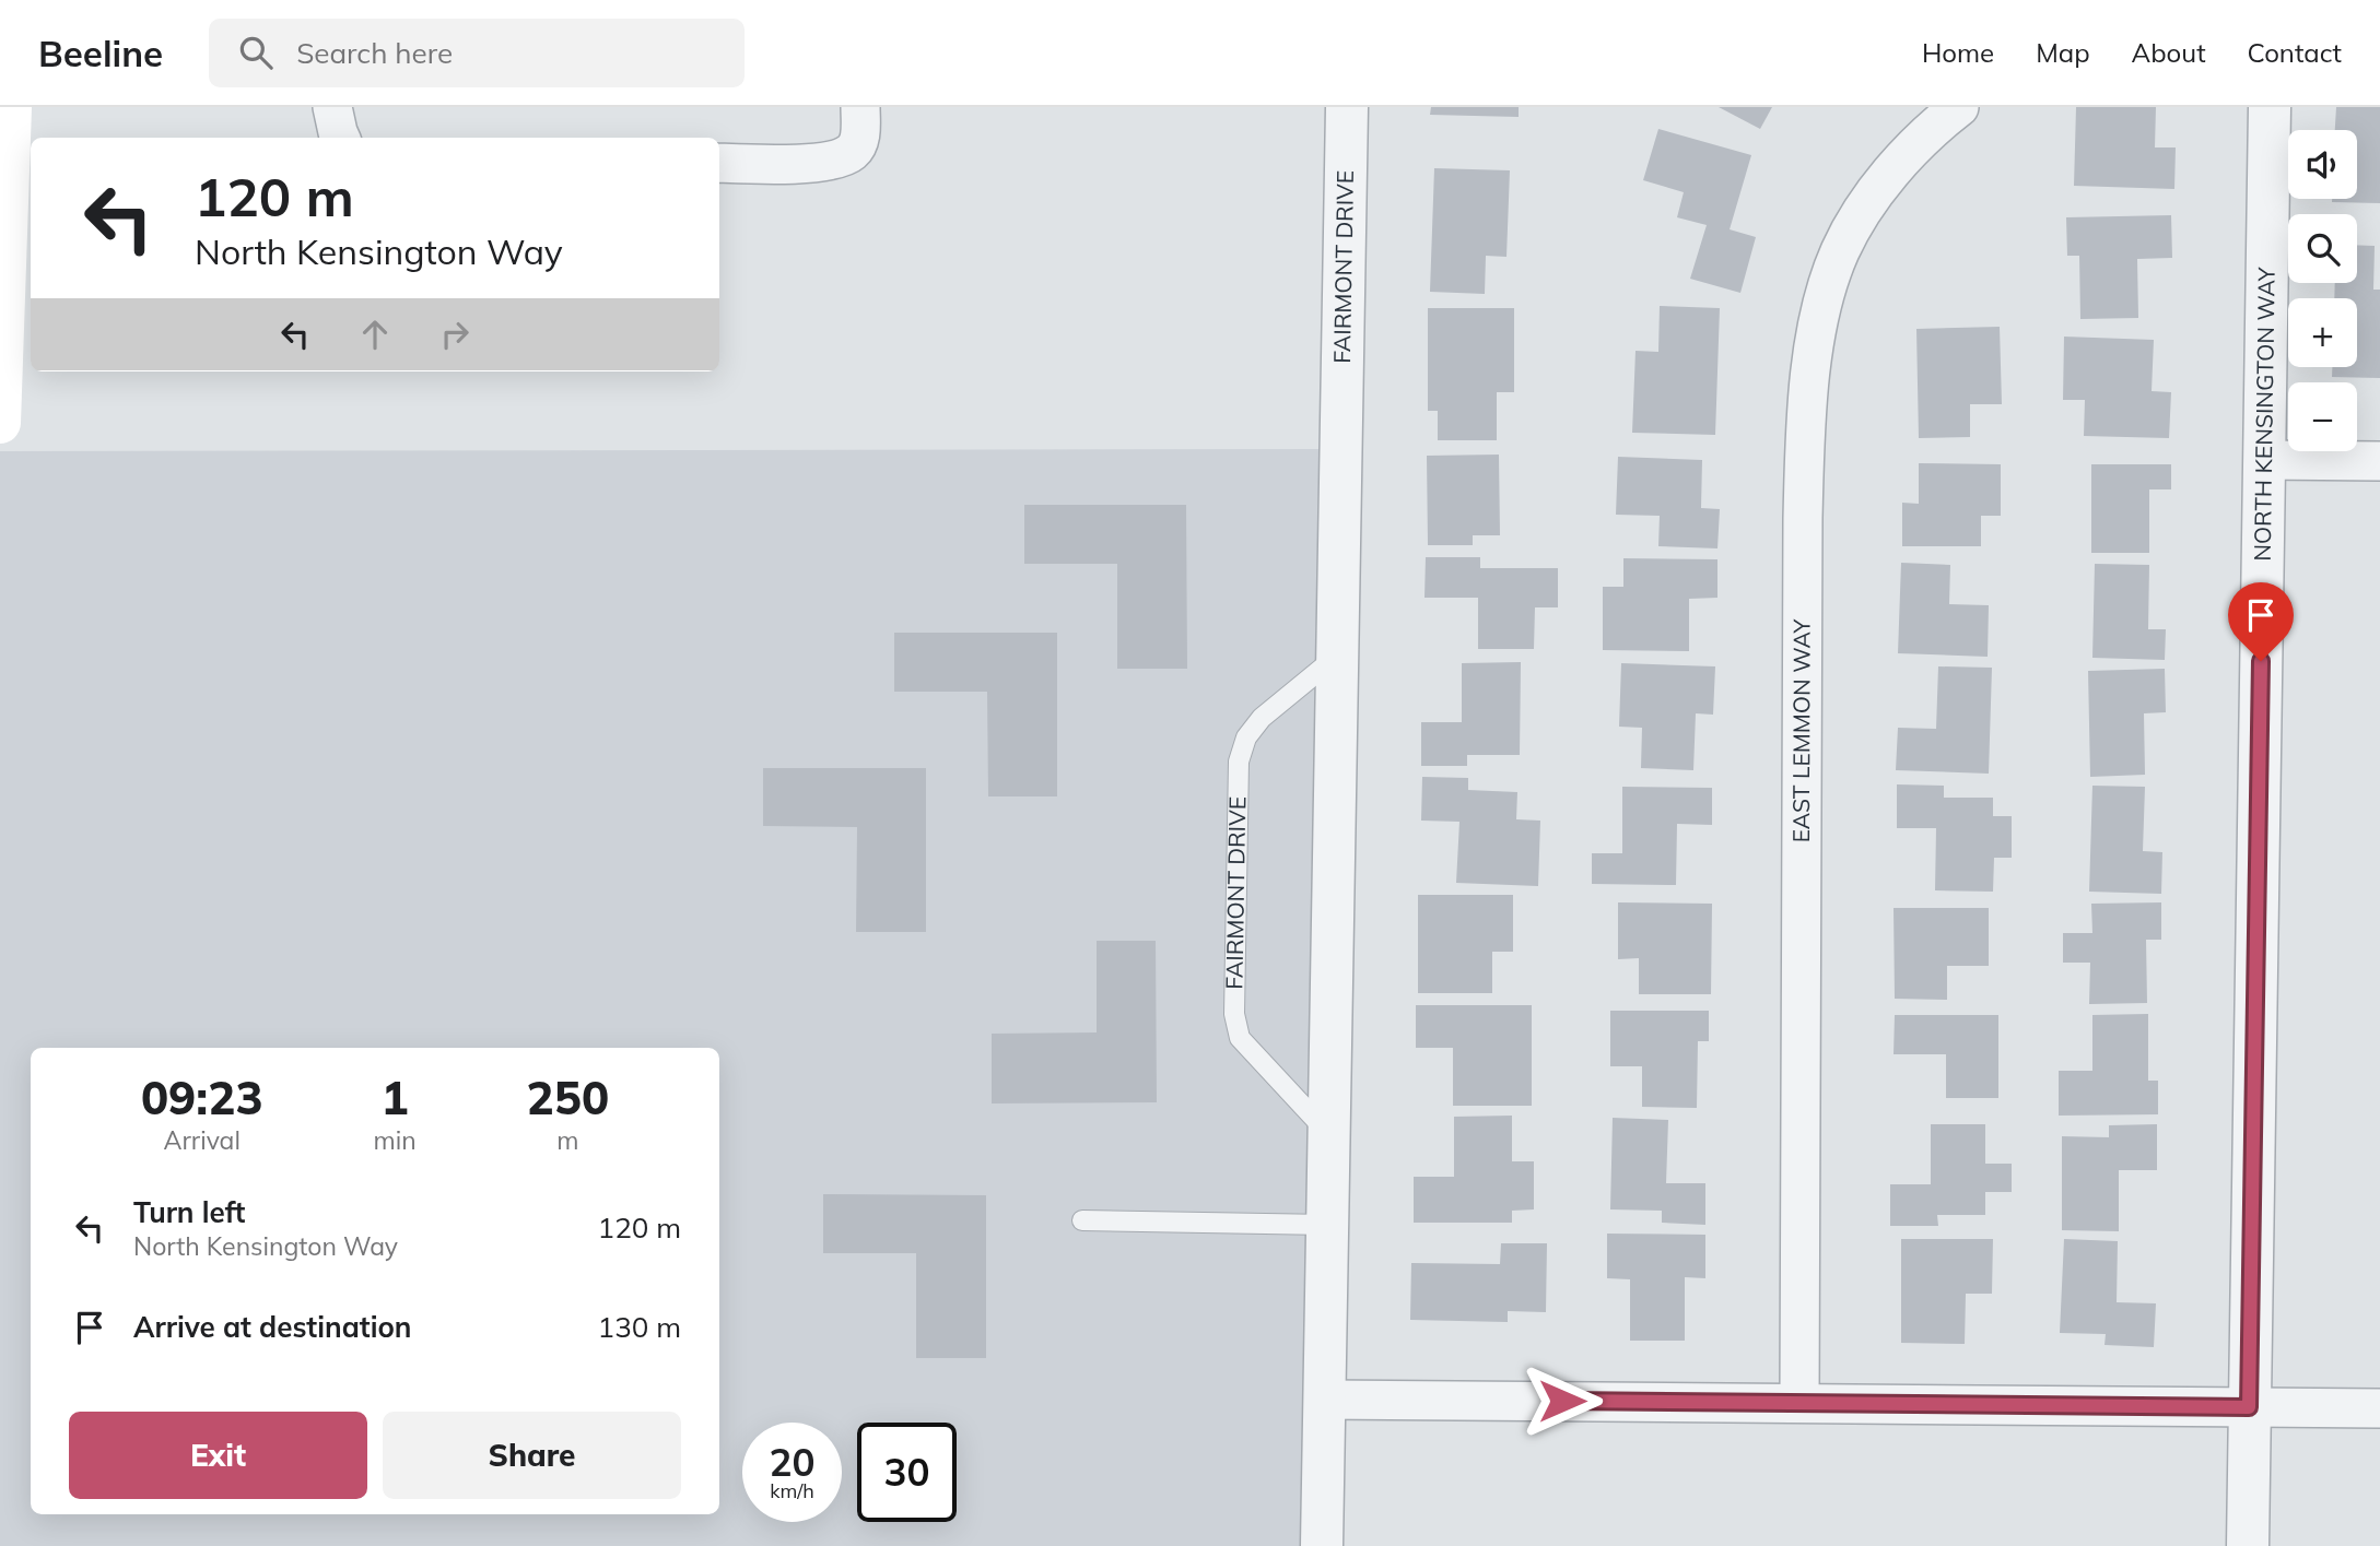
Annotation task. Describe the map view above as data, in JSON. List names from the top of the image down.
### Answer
{
  "streets": {
    "street": ["FAIRMONT DRIVE", "NORTH KENSINGTON WAY", "EAST LEMMON WAY"]
  },
  "page": {
    "header": "Beeline",
    "search": "Search here",
    "nav": [
      "Home",
      "Map",
      "About",
      "Contact"
    ],
    "map_buttons": ["+", "−"],
    "turn": ["120 m", "North Kensington Way"],
    "eta": [
      "09:23",
      "Arrival",
      "1",
      "min",
      "250",
      "m"
    ],
    "list": [
      {
        "name": "Turn left",
        "note": "North Kensington Way",
        "value": "120 m"
      },
      {
        "name": "Arrive at destination",
        "value": "130 m"
      }
    ],
    "buttons": ["Exit", "Share"],
    "speed": "20 km/h",
    "limit": "30"
  }
}
